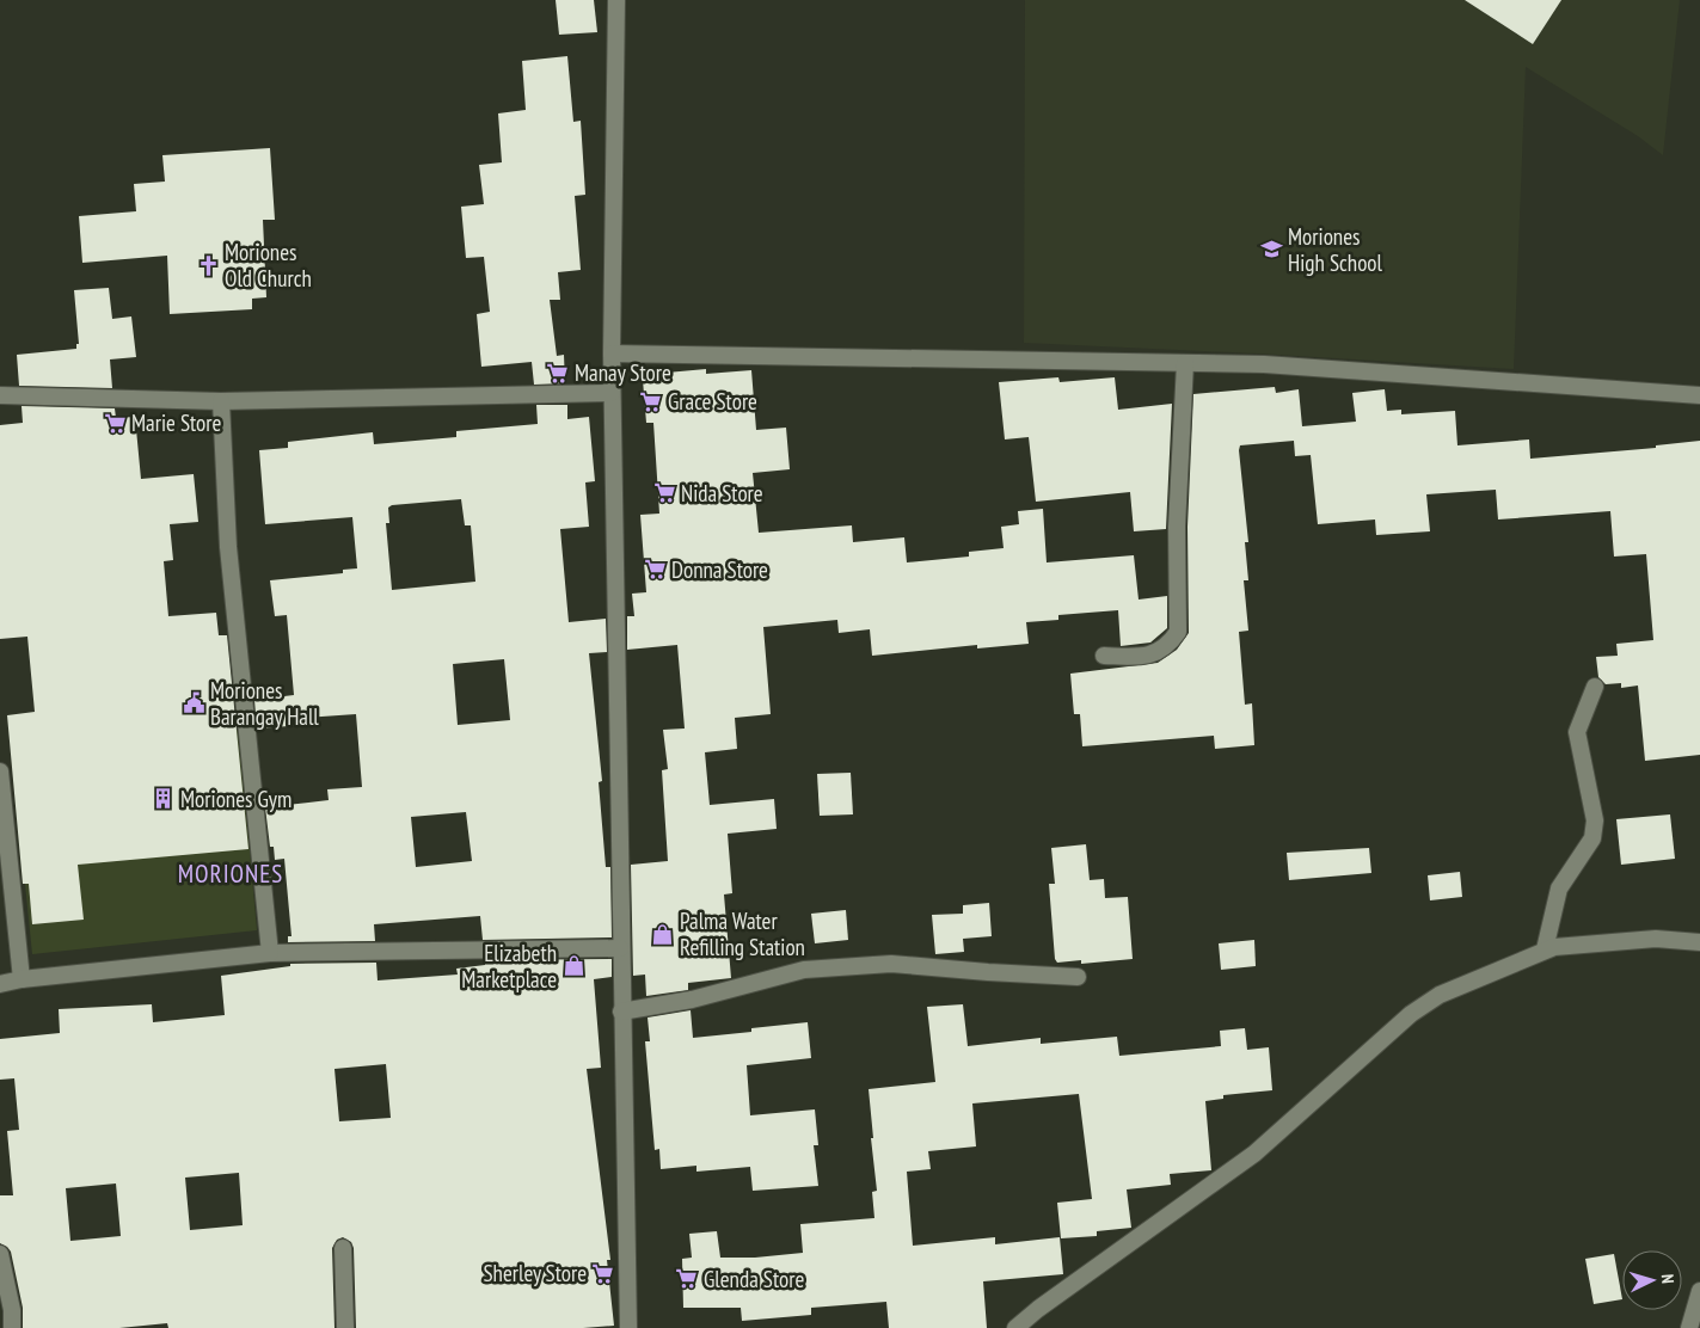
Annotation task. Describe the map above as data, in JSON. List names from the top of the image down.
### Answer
{
  "districts": ["MORIONES"],
  "places": {
    "school or university": ["Moriones High School"],
    "church": ["Moriones Old Church"],
    "supermarket": [
      "Manay Store",
      "Grace Store",
      "Marie Store",
      "Nida Store",
      "Donna Store",
      "Sherley Store",
      "Glenda Store"
    ],
    "public building": ["Moriones Barangay Hall"],
    "building": ["Moriones Gym"],
    "shop": ["Palma Water Refilling Station", "Elizabeth Marketplace"]
  },
  "north": "right"
}
